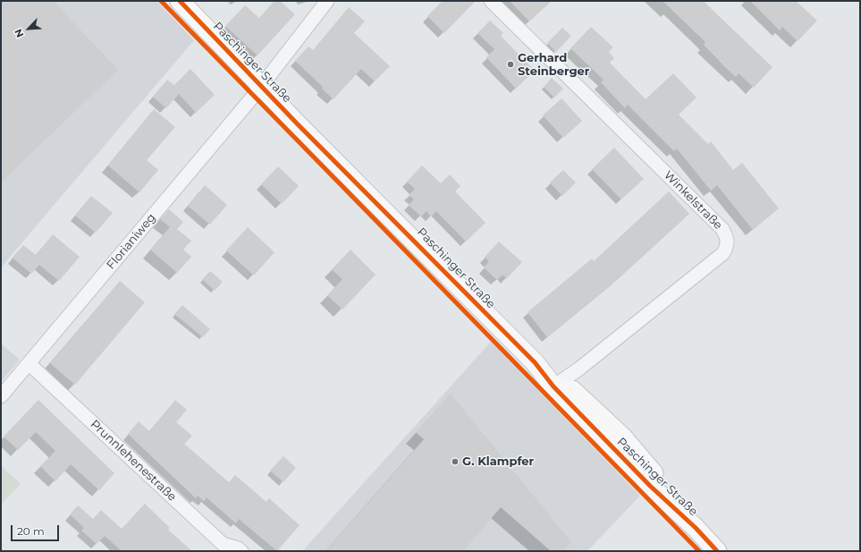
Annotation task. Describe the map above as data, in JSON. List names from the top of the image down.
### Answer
{
  "streets": {
    "street": [
      "Paschinger Straße",
      "Winkelstraße",
      "Florianiweg",
      "Prunnlehenestraße"
    ]
  },
  "crossings": [
    ["Paschinger Straße", "Winkelstraße"],
    ["Paschinger Straße", "Florianiweg"],
    ["Florianiweg", "Prunnlehenestraße"]
  ],
  "places": ["Gerhard Steinberger", "G. Klampfer"],
  "scale_bar": "20 m",
  "north": "bottom left"
}
